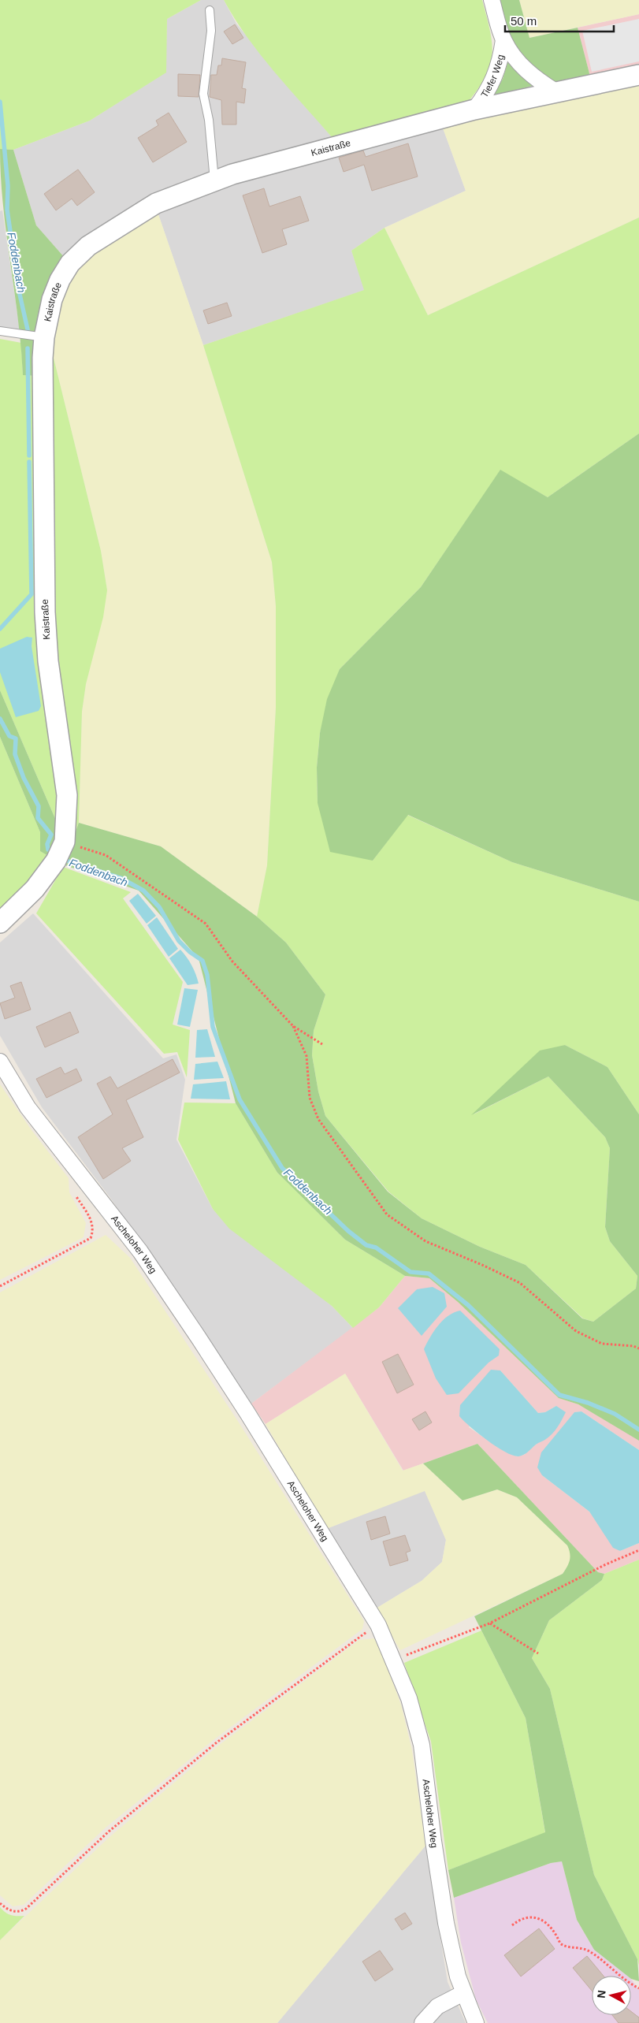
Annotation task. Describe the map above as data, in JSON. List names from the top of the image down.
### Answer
{
  "streets": {
    "street": ["Tiefer Weg", "Kaistraße", "Ascheloher Weg"]
  },
  "crossings": [
    ["Tiefer Weg", "Kaistraße"]
  ],
  "water": ["Foddenbach"],
  "scale_bar": "50 m",
  "north": "left"
}
